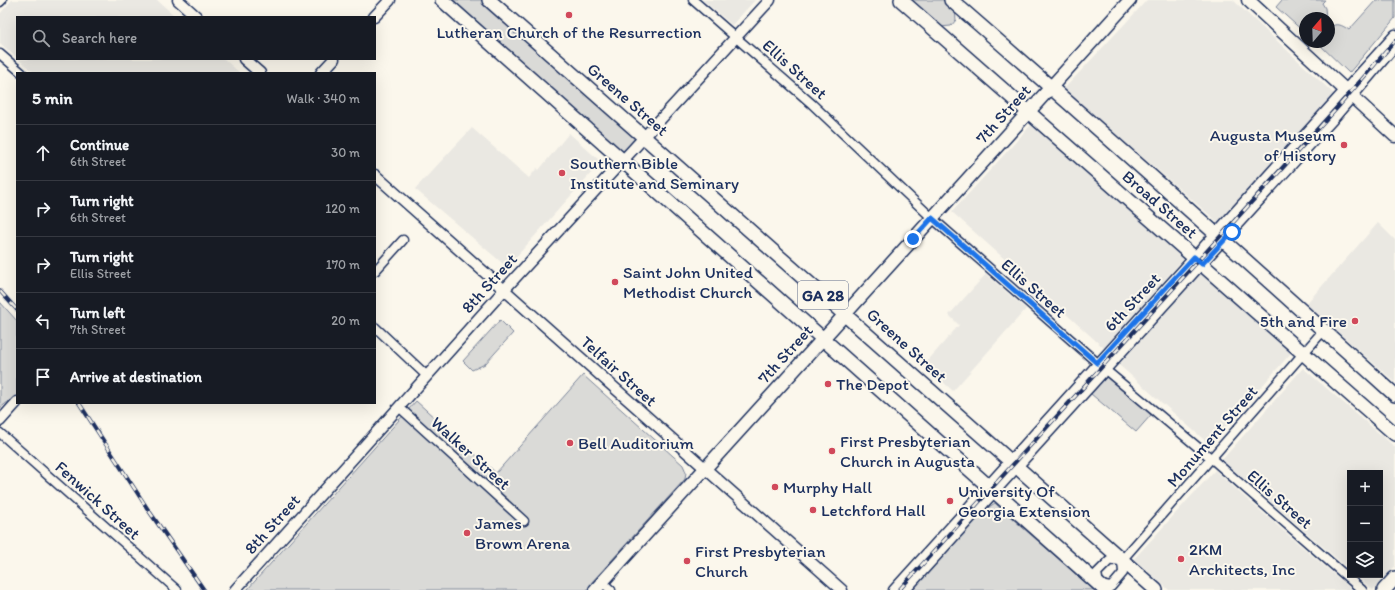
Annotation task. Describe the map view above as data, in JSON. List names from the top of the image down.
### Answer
{
  "streets": {
    "main road": [
      "Greene Street",
      "7th Street",
      "Broad Street",
      "GA 28"
    ],
    "street": [
      "Ellis Street",
      "8th Street",
      "6th Street",
      "Telfair Street",
      "Monument Street",
      "Walker Street",
      "Fenwick Street"
    ]
  },
  "crossings": [
    ["Ellis Street", "7th Street"],
    ["Ellis Street", "8th Street"],
    ["Ellis Street", "6th Street"],
    ["Ellis Street", "Monument Street"],
    ["Greene Street", "7th Street"],
    ["Greene Street", "8th Street"],
    ["Greene Street", "6th Street"],
    ["Greene Street", "Monument Street"],
    ["7th Street", "Broad Street"],
    ["7th Street", "GA 28"],
    ["7th Street", "Telfair Street"],
    ["Broad Street", "6th Street"],
    ["Broad Street", "Monument Street"],
    ["8th Street", "GA 28"],
    ["8th Street", "Telfair Street"],
    ["8th Street", "Walker Street"],
    ["GA 28", "6th Street"]
  ],
  "places": [
    "Lutheran Church of the Resurrection",
    "Augusta Museum of History",
    "Southern Bible Institute and Seminary",
    "Saint John United Methodist Church",
    "5th and Fire",
    "The Depot",
    "Bell Auditorium",
    "First Presbyterian Church in Augusta",
    "Murphy Hall",
    "University Of Georgia Extension",
    "Letchford Hall",
    "James Brown Arena",
    "2KM Architects, Inc",
    "First Presbyterian Church"
  ],
  "north": "top",
  "page": {
    "search": "Search here",
    "heading": ["5 min", "Walk · 340 m"],
    "list": [
      ["Continue", "6th Street", "30 m"],
      ["Turn right", "6th Street", "120 m"],
      ["Turn right", "Ellis Street", "170 m"],
      ["Turn left", "7th Street", "20 m"],
      "Arrive at destination"
    ],
    "map_buttons": ["+", "−"]
  }
}
